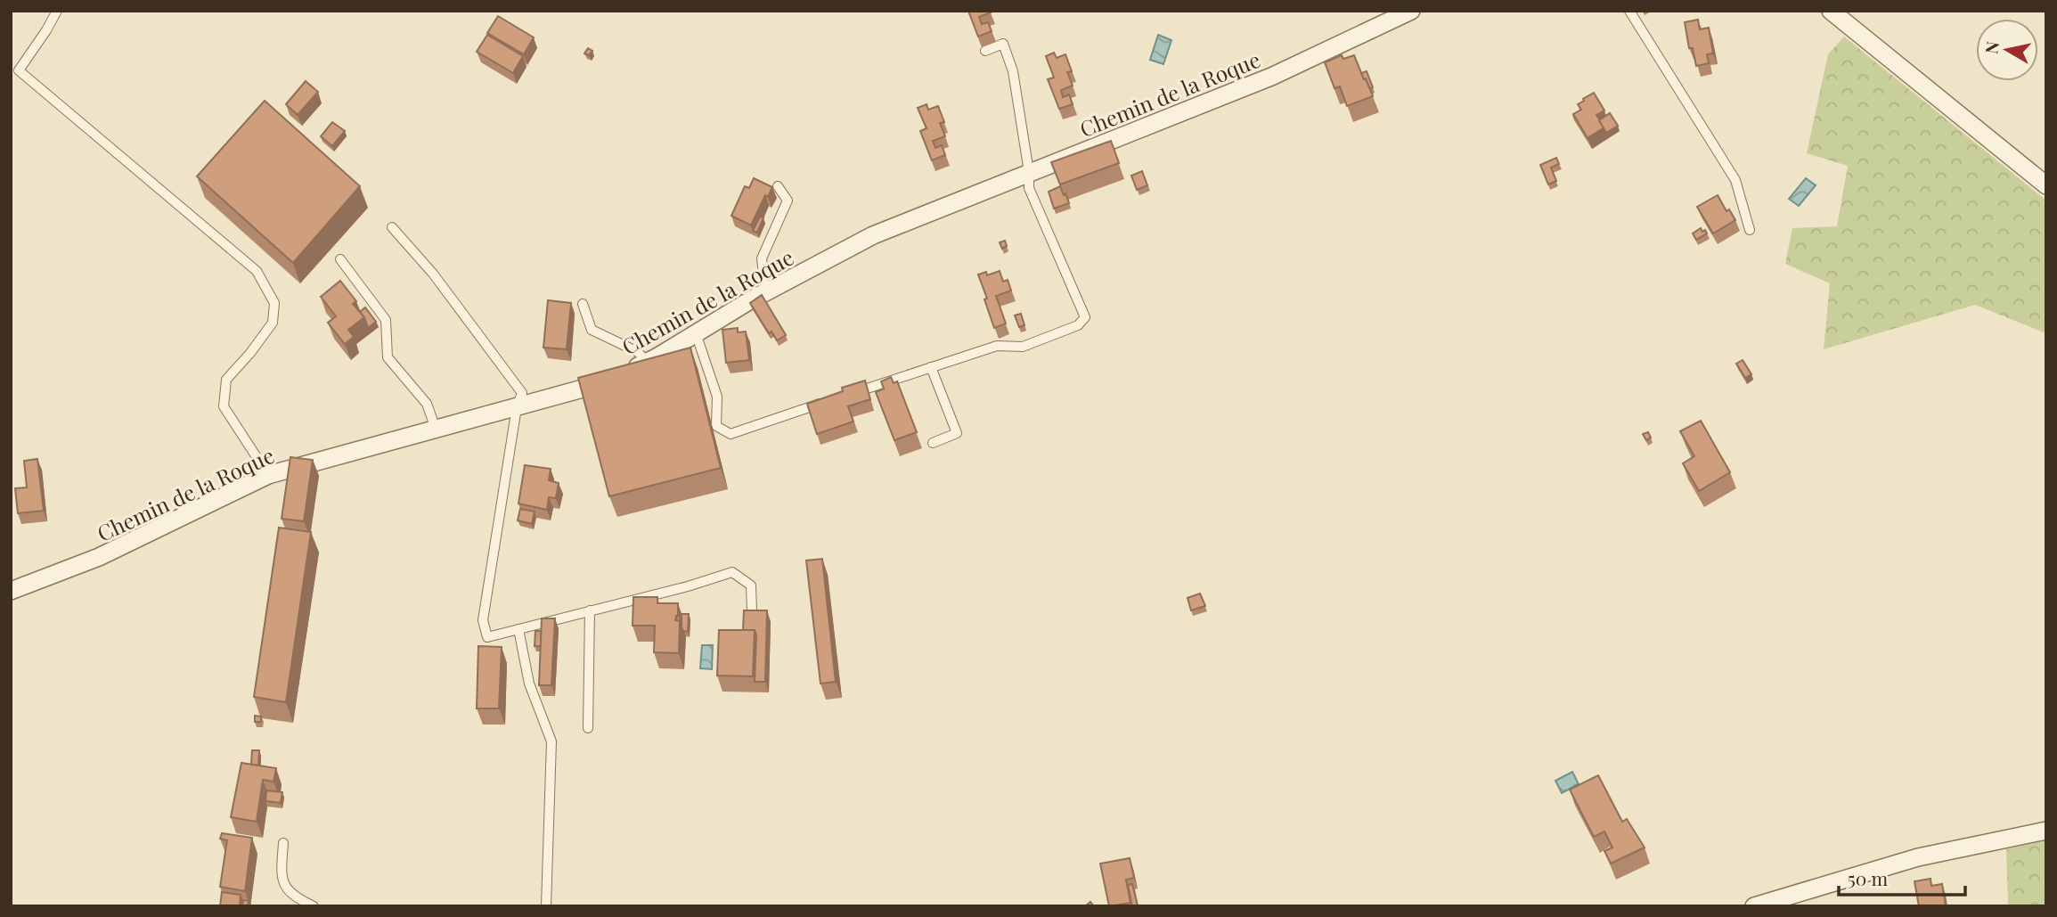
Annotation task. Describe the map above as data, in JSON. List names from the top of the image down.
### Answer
{
  "streets": {
    "street": ["Chemin de la Roque"]
  },
  "scale_bar": "50 m",
  "north": "left"
}
